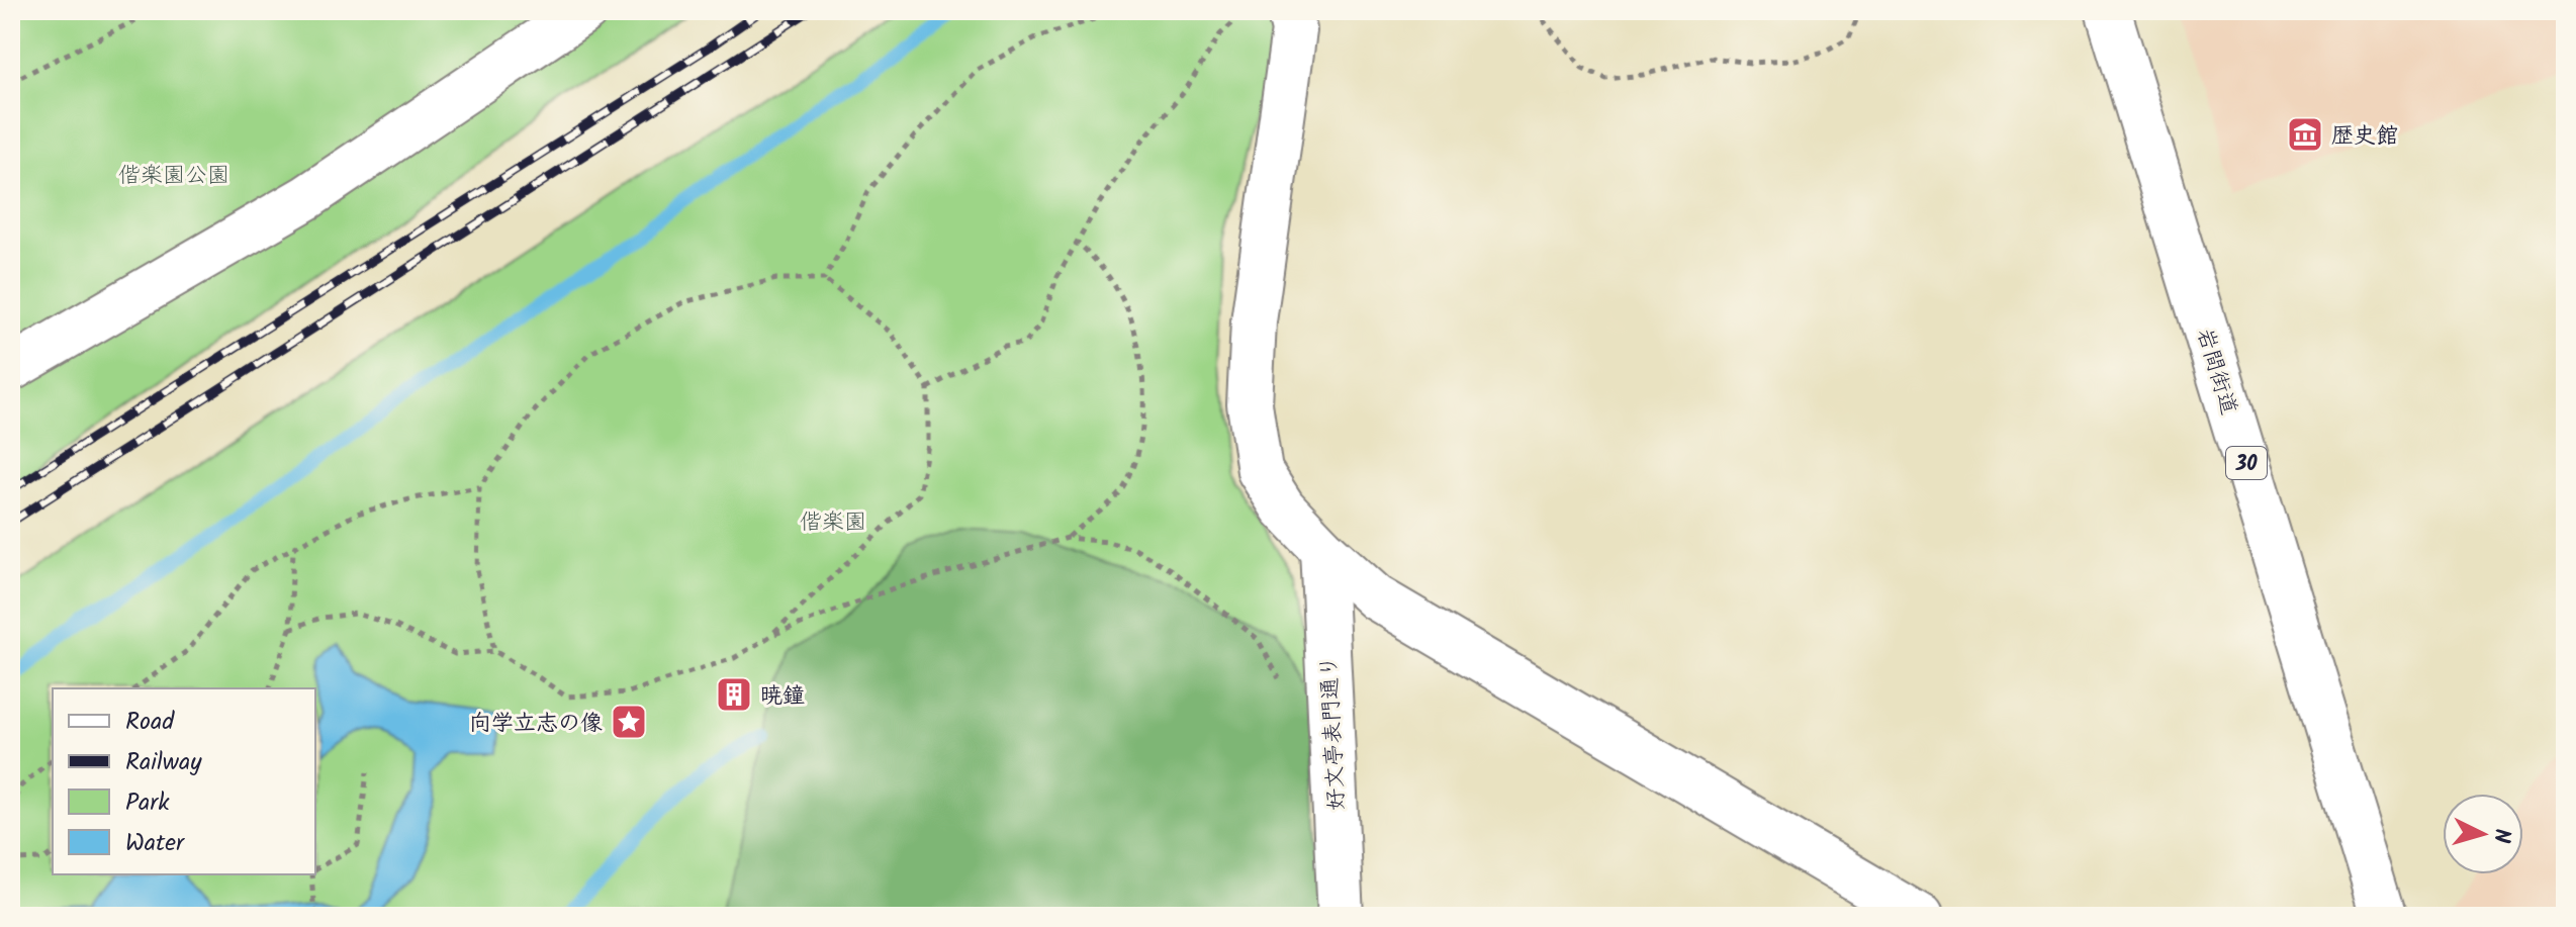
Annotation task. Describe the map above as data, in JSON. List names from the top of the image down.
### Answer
{
  "streets": {
    "street": ["岩間街道", "30", "好文亭表門通り"]
  },
  "parks": ["偕楽園公園", "偕楽園"],
  "places": {
    "museum": ["歴史館"],
    "building": ["暁鐘"],
    "place": ["向学立志の像"]
  },
  "legend": [
    "Road",
    "Railway",
    "Park",
    "Water"
  ],
  "north": "right"
}
